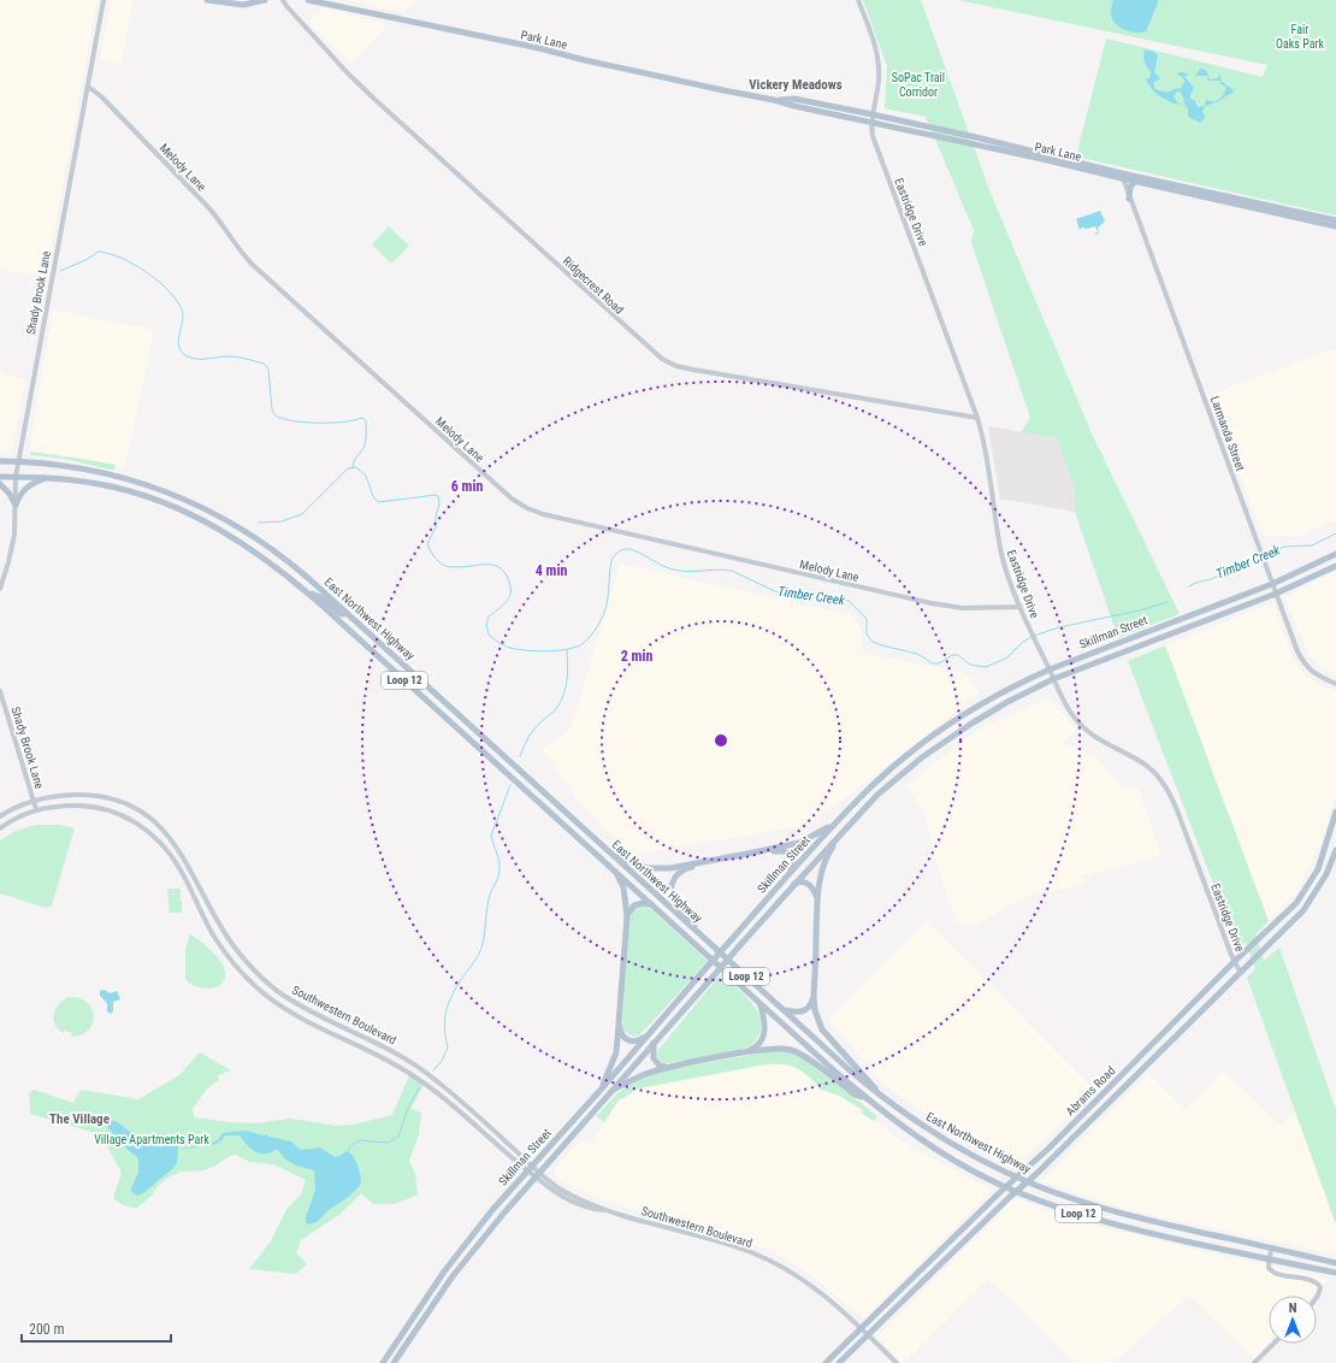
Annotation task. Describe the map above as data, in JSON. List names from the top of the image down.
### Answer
{
  "streets": {
    "main road": [
      "Park Lane",
      "East Northwest Highway",
      "Skillman Street",
      "Loop 12",
      "Abrams Road"
    ],
    "street": [
      "Melody Lane",
      "Eastridge Drive",
      "Ridgecrest Road",
      "Shady Brook Lane",
      "Larmanda Street",
      "Southwestern Boulevard"
    ]
  },
  "crossings": [
    ["Park Lane", "Eastridge Drive"],
    ["Park Lane", "Larmanda Street"],
    ["Melody Lane", "Eastridge Drive"],
    ["Melody Lane", "Shady Brook Lane"],
    ["Eastridge Drive", "Ridgecrest Road"],
    ["Eastridge Drive", "Skillman Street"],
    ["Eastridge Drive", "Abrams Road"],
    ["Shady Brook Lane", "East Northwest Highway"],
    ["Shady Brook Lane", "Southwestern Boulevard"],
    ["Larmanda Street", "Skillman Street"],
    ["East Northwest Highway", "Abrams Road"],
    ["Skillman Street", "Southwestern Boulevard"],
    ["Southwestern Boulevard", "Abrams Road"]
  ],
  "districts": ["Vickery Meadows", "The Village"],
  "water": ["Timber Creek"],
  "parks": ["Fair Oaks Park", "SoPac Trail Corridor", "Village Apartments Park"],
  "scale_bar": "200 m",
  "north": "top",
  "rings": ["6 min", "4 min", "2 min"]
}
